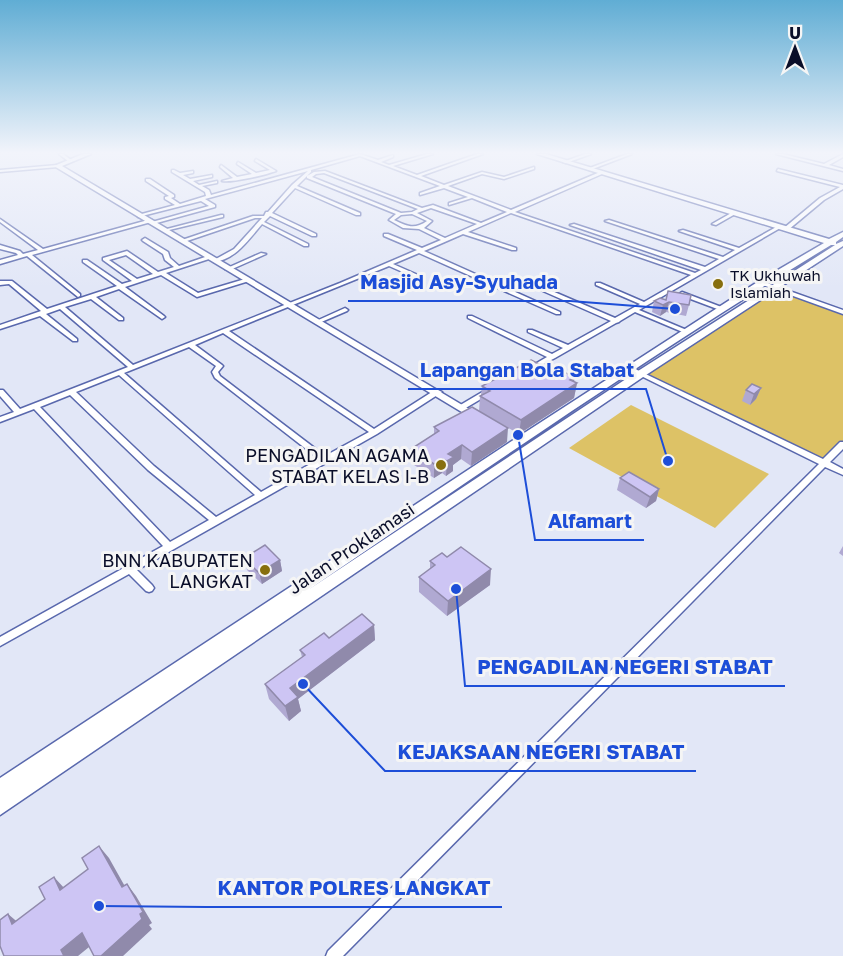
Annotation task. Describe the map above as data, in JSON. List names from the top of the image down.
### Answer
{
  "streets": {
    "street": ["Jalan Proklamasi"]
  },
  "places": [
    "TK Ukhuwah Islamiah",
    "Masjid Asy-Syuhada",
    "Alfamart",
    "Lapangan Bola Stabat",
    "PENGADILAN AGAMA STABAT KELAS I-B",
    "BNN KABUPATEN LANGKAT",
    "PENGADILAN NEGERI STABAT",
    "KEJAKSAAN NEGERI STABAT",
    "KANTOR POLRES LANGKAT"
  ],
  "north": "top"
}
